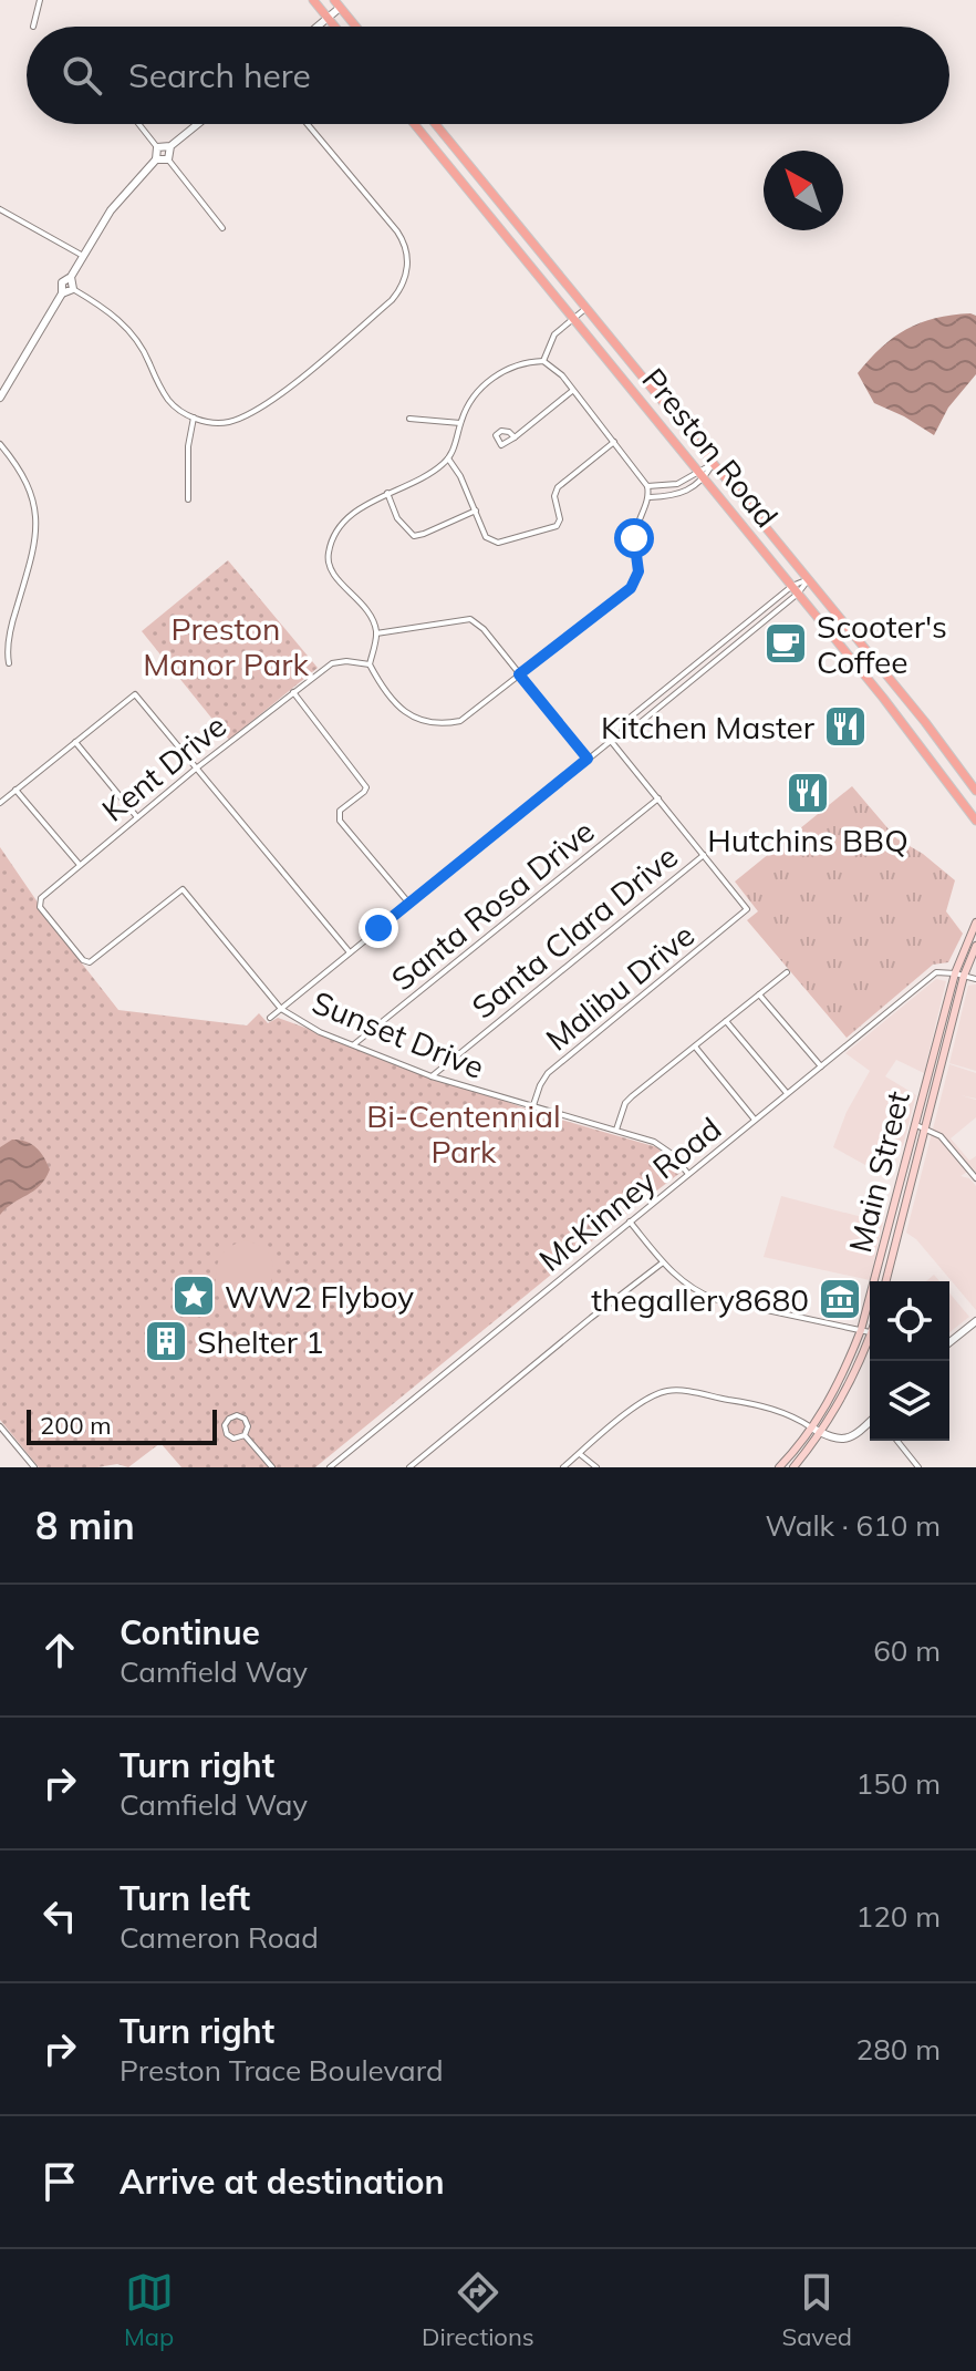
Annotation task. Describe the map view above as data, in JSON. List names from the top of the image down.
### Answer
{
  "streets": {
    "main road": ["Preston Road", "Main Street"],
    "street": [
      "Kent Drive",
      "Santa Rosa Drive",
      "Santa Clara Drive",
      "Malibu Drive",
      "Sunset Drive",
      "McKinney Road"
    ]
  },
  "crossings": [
    ["Kent Drive", "Sunset Drive"],
    ["Santa Rosa Drive", "Sunset Drive"],
    ["Santa Clara Drive", "Malibu Drive"],
    ["Santa Clara Drive", "Sunset Drive"],
    ["Malibu Drive", "Sunset Drive"],
    ["Sunset Drive", "McKinney Road"],
    ["Main Street", "McKinney Road"]
  ],
  "parks": ["Preston Manor Park", "Bi-Centennial Park"],
  "places": {
    "cafe": ["Scooter's Coffee"],
    "restaurant": ["Kitchen Master", "Hutchins BBQ"],
    "place": ["WW2 Flyboy"],
    "museum": ["thegallery8680"],
    "building": ["Shelter 1"]
  },
  "scale_bar": "200 m",
  "north": "top left",
  "page": {
    "search": "Search here",
    "scale": "200 m",
    "heading": ["8 min", "Walk · 610 m"],
    "list": [
      ["Continue", "Camfield Way", "60 m"],
      ["Turn right", "Camfield Way", "150 m"],
      ["Turn left", "Cameron Road", "120 m"],
      ["Turn right", "Preston Trace Boulevard", "280 m"],
      "Arrive at destination"
    ],
    "nav": ["Map", "Directions", "Saved"]
  }
}
